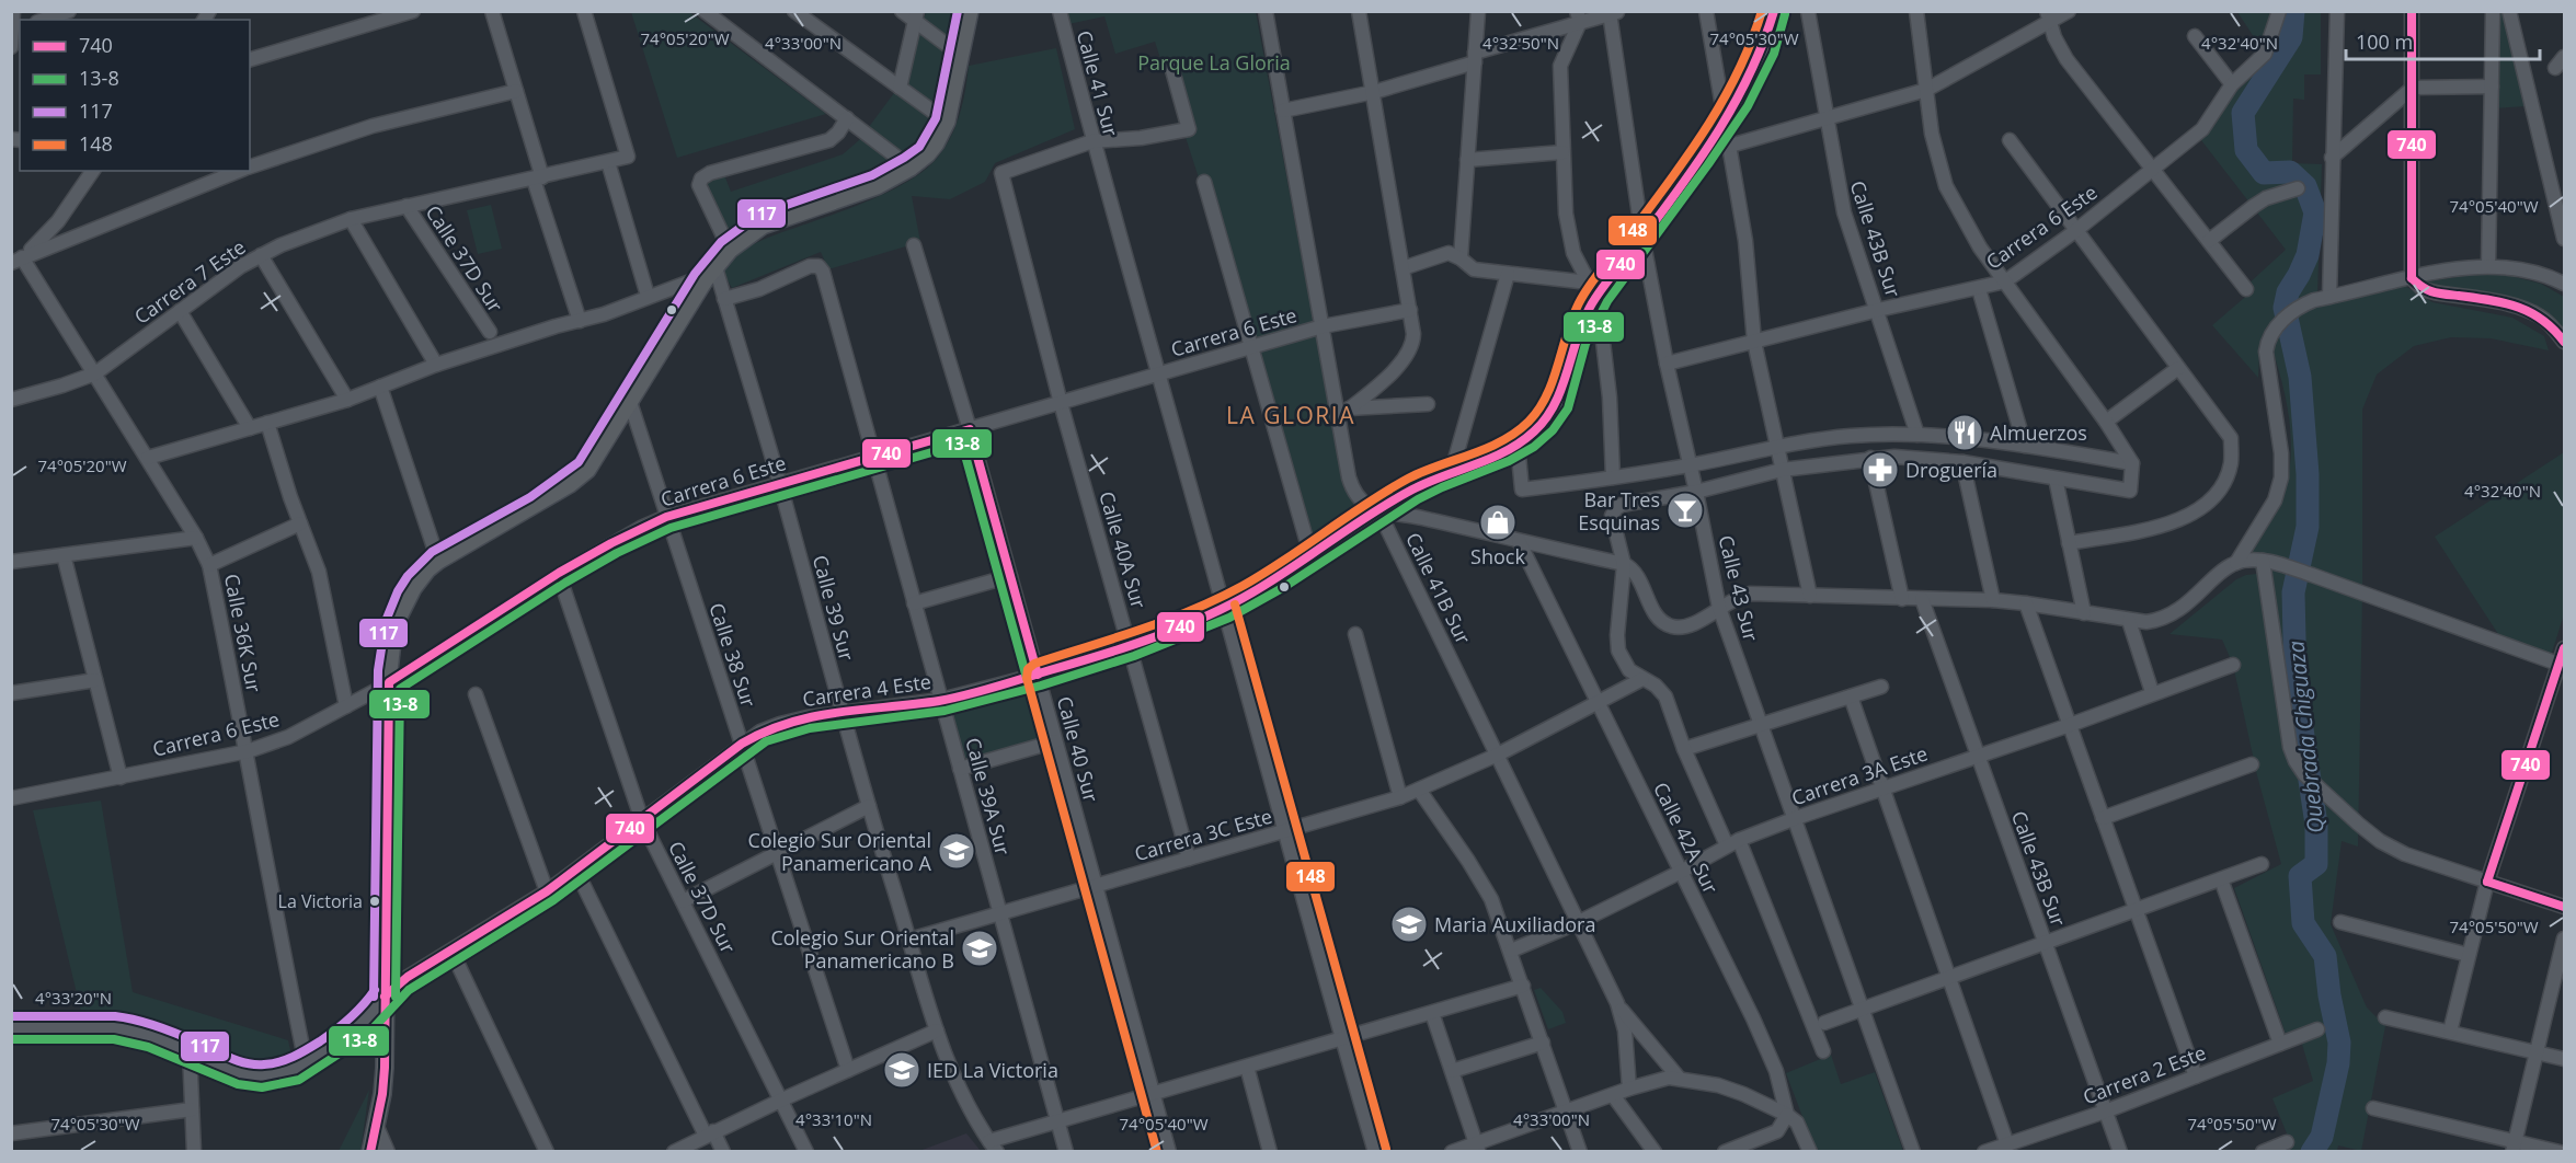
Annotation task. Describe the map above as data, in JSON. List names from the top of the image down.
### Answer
{
  "streets": {
    "street": [
      "Calle 41 Sur",
      "Carrera 6 Este",
      "Calle 43B Sur",
      "Calle 37D Sur",
      "Carrera 7 Este",
      "Calle 40A Sur",
      "Calle 41B Sur",
      "Calle 43 Sur",
      "Calle 39 Sur",
      "Calle 36K Sur",
      "Calle 38 Sur",
      "Carrera 4 Este",
      "Calle 40 Sur",
      "Carrera 3A Este",
      "Calle 39A Sur",
      "Carrera 3C Este",
      "Calle 42A Sur",
      "Carrera 2 Este"
    ]
  },
  "crossings": [
    ["Calle 41 Sur", "Carrera 6 Este"],
    ["Calle 41 Sur", "Calle 40A Sur"],
    ["Calle 41 Sur", "Carrera 4 Este"],
    ["Calle 41 Sur", "Carrera 3C Este"],
    ["Carrera 6 Este", "Calle 43B Sur"],
    ["Carrera 6 Este", "Calle 37D Sur"],
    ["Carrera 6 Este", "Calle 40A Sur"],
    ["Carrera 6 Este", "Calle 41B Sur"],
    ["Carrera 6 Este", "Calle 43 Sur"],
    ["Carrera 6 Este", "Calle 39 Sur"],
    ["Carrera 6 Este", "Calle 36K Sur"],
    ["Carrera 6 Este", "Calle 38 Sur"],
    ["Carrera 6 Este", "Calle 40 Sur"],
    ["Carrera 6 Este", "Calle 39A Sur"],
    ["Calle 43B Sur", "Carrera 3A Este"],
    ["Calle 43B Sur", "Carrera 2 Este"],
    ["Calle 37D Sur", "Carrera 7 Este"],
    ["Calle 37D Sur", "Carrera 4 Este"],
    ["Carrera 7 Este", "Calle 36K Sur"],
    ["Calle 40A Sur", "Carrera 4 Este"],
    ["Calle 40A Sur", "Carrera 3C Este"],
    ["Calle 41B Sur", "Carrera 4 Este"],
    ["Calle 41B Sur", "Carrera 3A Este"],
    ["Calle 41B Sur", "Carrera 3C Este"],
    ["Calle 43 Sur", "Carrera 4 Este"],
    ["Calle 43 Sur", "Carrera 3A Este"],
    ["Calle 39 Sur", "Carrera 4 Este"],
    ["Calle 39 Sur", "Calle 39A Sur"],
    ["Calle 39 Sur", "Carrera 3C Este"],
    ["Calle 36K Sur", "Carrera 4 Este"],
    ["Calle 38 Sur", "Carrera 4 Este"],
    ["Carrera 4 Este", "Calle 40 Sur"],
    ["Carrera 4 Este", "Calle 39A Sur"],
    ["Calle 40 Sur", "Carrera 3C Este"],
    ["Carrera 3A Este", "Calle 42A Sur"],
    ["Calle 39A Sur", "Carrera 3C Este"],
    ["Carrera 3C Este", "Calle 42A Sur"]
  ],
  "districts": ["LA GLORIA"],
  "water": ["Quebrada Chiguaza"],
  "parks": ["Parque La Gloria"],
  "places": {
    "restaurant": ["Almuerzos"],
    "pharmacy": ["Droguería"],
    "bar": ["Bar Tres Esquinas"],
    "shop": ["Shock"],
    "school or university": [
      "Colegio Sur Oriental Panamericano A",
      "Maria Auxiliadora",
      "Colegio Sur Oriental Panamericano B",
      "IED La Victoria"
    ],
    "other": ["La Victoria"]
  },
  "lines": [
    "transit line 740",
    "transit line 117",
    "transit line 148",
    "transit line 13-8"
  ],
  "legend": [
    "740",
    "13-8",
    "117",
    "148"
  ],
  "scale_bar": "100 m",
  "coordinates": [
    "74°05'20\"W",
    "74°05'30\"W",
    "4°33'00\"N",
    "4°32'50\"N",
    "4°32'40\"N",
    "74°05'40\"W",
    "74°05'50\"W",
    "4°33'20\"N",
    "4°33'10\"N"
  ]
}
